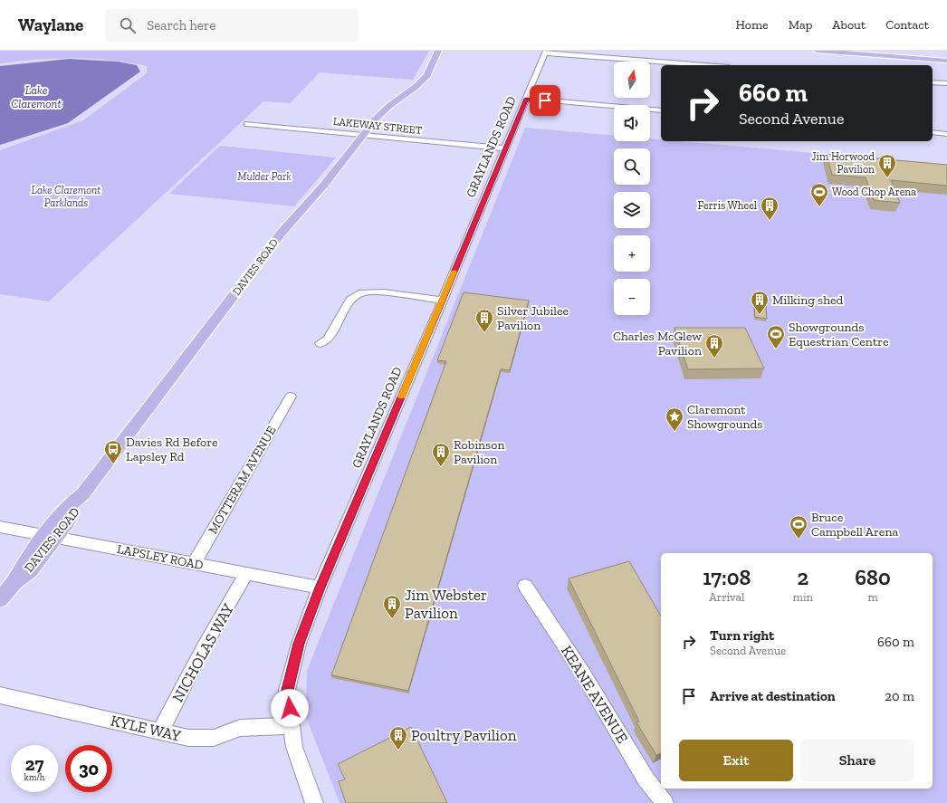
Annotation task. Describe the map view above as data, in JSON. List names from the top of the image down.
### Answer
{
  "streets": {
    "main road": ["DAVIES ROAD"],
    "street": [
      "LAKEWAY STREET",
      "GRAYLANDS ROAD",
      "MOTTERAM AVENUE",
      "LAPSLEY ROAD",
      "NICHOLAS WAY",
      "KEANE AVENUE",
      "KYLE WAY"
    ]
  },
  "crossings": [
    ["LAKEWAY STREET", "GRAYLANDS ROAD"],
    ["LAKEWAY STREET", "DAVIES ROAD"],
    ["GRAYLANDS ROAD", "LAPSLEY ROAD"],
    ["GRAYLANDS ROAD", "KYLE WAY"],
    ["DAVIES ROAD", "LAPSLEY ROAD"],
    ["MOTTERAM AVENUE", "LAPSLEY ROAD"],
    ["LAPSLEY ROAD", "NICHOLAS WAY"],
    ["NICHOLAS WAY", "KYLE WAY"]
  ],
  "water": ["Lake Claremont"],
  "parks": ["Mulder Park", "Lake Claremont Parklands"],
  "places": {
    "building": [
      "Jim Horwood Pavilion",
      "Ferris Wheel",
      "Milking shed",
      "Silver Jubilee Pavilion",
      "Charles McGlew Pavilion",
      "Robinson Pavilion",
      "Jim Webster Pavilion",
      "Poultry Pavilion"
    ],
    "sports": ["Wood Chop Arena", "Showgrounds Equestrian Centre", "Bruce Campbell Arena"],
    "place": ["Claremont Showgrounds"],
    "bus stop": ["Davies Rd Before Lapsley Rd"]
  },
  "north": "top",
  "page": {
    "header": "Waylane",
    "search": "Search here",
    "nav": [
      "Home",
      "Map",
      "About",
      "Contact"
    ],
    "map_buttons": ["+", "−"],
    "turn": ["660 m", "Second Avenue"],
    "eta": [
      "17:08",
      "Arrival",
      "2",
      "min",
      "680",
      "m"
    ],
    "list": [
      {
        "name": "Turn right",
        "note": "Second Avenue",
        "value": "660 m"
      },
      {
        "name": "Arrive at destination",
        "value": "20 m"
      }
    ],
    "buttons": ["Exit", "Share"],
    "speed": "27 km/h",
    "limit": "30"
  }
}
